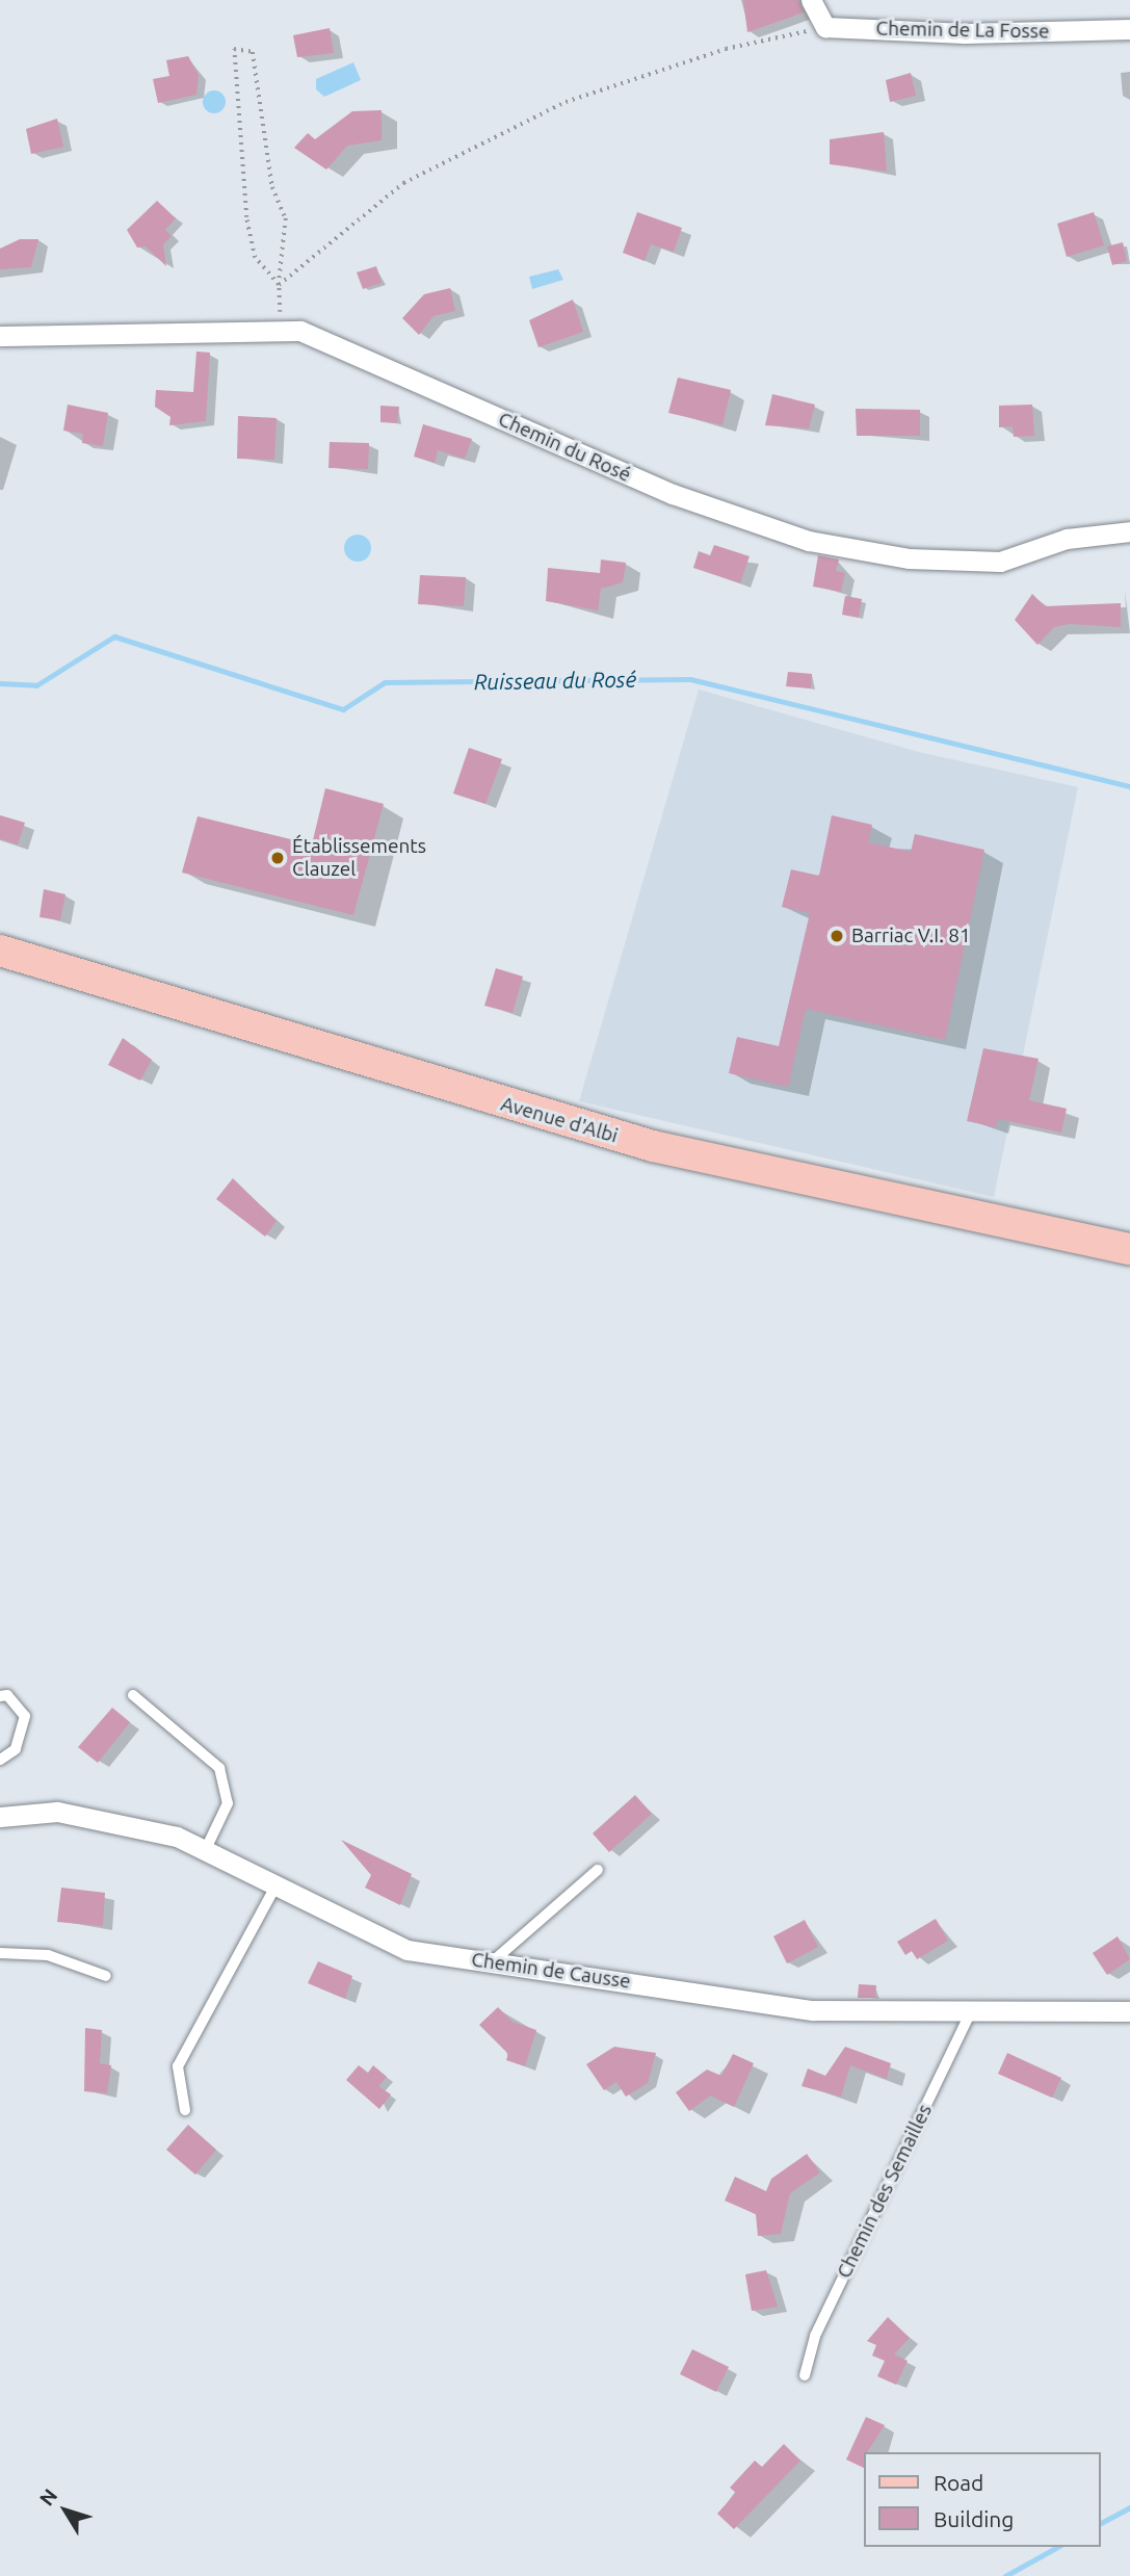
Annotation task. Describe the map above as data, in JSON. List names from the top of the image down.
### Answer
{
  "streets": {
    "main road": ["Avenue d'Albi"],
    "street": ["Chemin de La Fosse", "Chemin du Rosé", "Chemin de Causse"],
    "lane": ["Chemin des Semailles"]
  },
  "crossings": [
    ["Chemin de Causse", "Chemin des Semailles"]
  ],
  "water": ["Ruisseau du Rosé"],
  "places": ["Établissements Clauzel", "Barriac V.I. 81"],
  "legend": ["Road", "Building"],
  "north": "top left"
}
